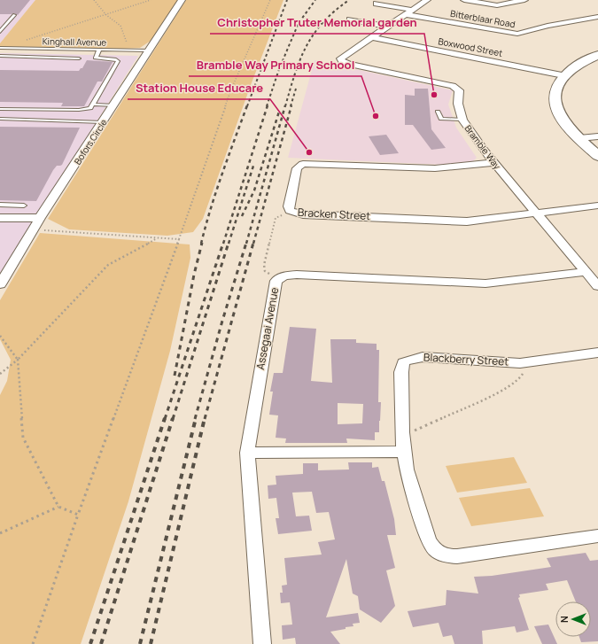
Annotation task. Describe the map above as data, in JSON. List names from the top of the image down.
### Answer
{
  "streets": {
    "street": [
      "Bitterblaar Road",
      "Boxwood Street",
      "Bofors Circle",
      "Bramble Way",
      "Bracken Street",
      "Assegaai Avenue",
      "Blackberry Street"
    ],
    "lane": ["Kinghall Avenue"]
  },
  "crossings": [
    ["Bitterblaar Road", "Bramble Way"],
    ["Kinghall Avenue", "Bofors Circle"],
    ["Boxwood Street", "Bramble Way"],
    ["Bramble Way", "Bracken Street"],
    ["Bramble Way", "Assegaai Avenue"]
  ],
  "places": ["Christopher Truter Memorial garden", "Bramble Way Primary School", "Station House Educare"],
  "north": "left"
}
